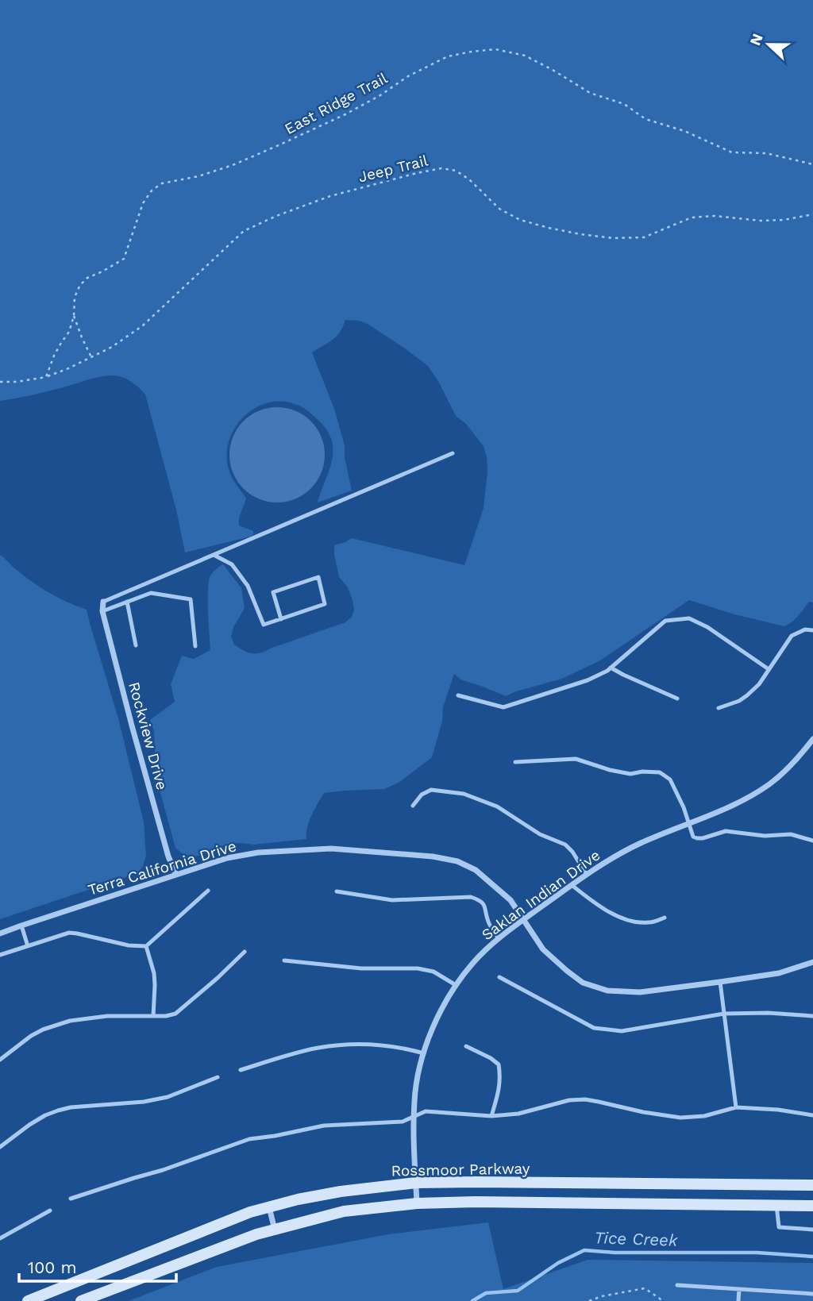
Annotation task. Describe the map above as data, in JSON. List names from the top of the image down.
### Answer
{
  "streets": {
    "street": [
      "Rockview Drive",
      "Terra California Drive",
      "Saklan Indian Drive",
      "Rossmoor Parkway"
    ],
    "path": ["East Ridge Trail", "Jeep Trail"]
  },
  "crossings": [
    ["East Ridge Trail", "Jeep Trail"],
    ["Rockview Drive", "Terra California Drive"],
    ["Terra California Drive", "Saklan Indian Drive"],
    ["Saklan Indian Drive", "Rossmoor Parkway"]
  ],
  "water": ["Tice Creek"],
  "scale_bar": "100 m",
  "north": "left"
}
